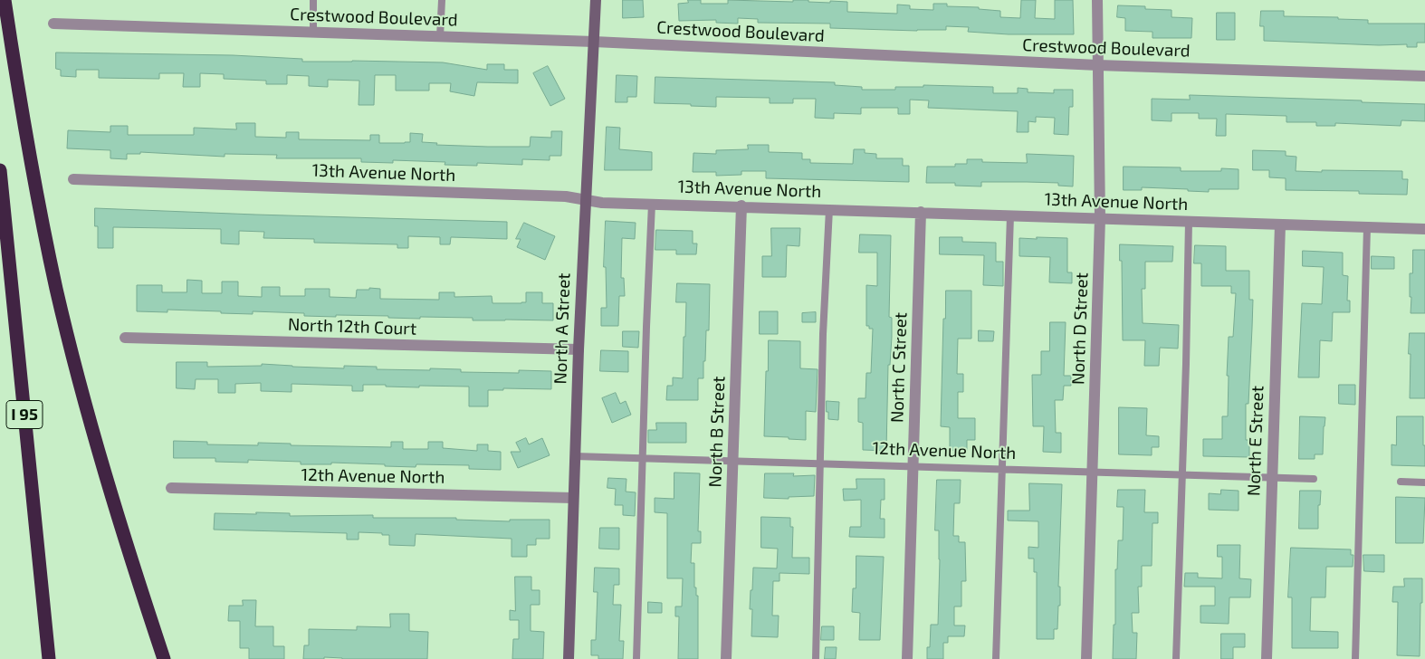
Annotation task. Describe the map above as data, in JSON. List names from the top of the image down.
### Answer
{
  "streets": {
    "highway": ["I 95"],
    "street": [
      "Crestwood Boulevard",
      "13th Avenue North",
      "North 12th Court",
      "North A Street",
      "North D Street",
      "North C Street",
      "North B Street",
      "North E Street",
      "12th Avenue North"
    ]
  },
  "crossings": [
    ["Crestwood Boulevard", "North A Street"],
    ["Crestwood Boulevard", "North D Street"],
    ["13th Avenue North", "North A Street"],
    ["13th Avenue North", "North D Street"],
    ["13th Avenue North", "North C Street"],
    ["13th Avenue North", "North B Street"],
    ["13th Avenue North", "North E Street"],
    ["North 12th Court", "North A Street"],
    ["North A Street", "12th Avenue North"],
    ["North D Street", "12th Avenue North"],
    ["North C Street", "12th Avenue North"],
    ["North B Street", "12th Avenue North"],
    ["North E Street", "12th Avenue North"]
  ]
}
